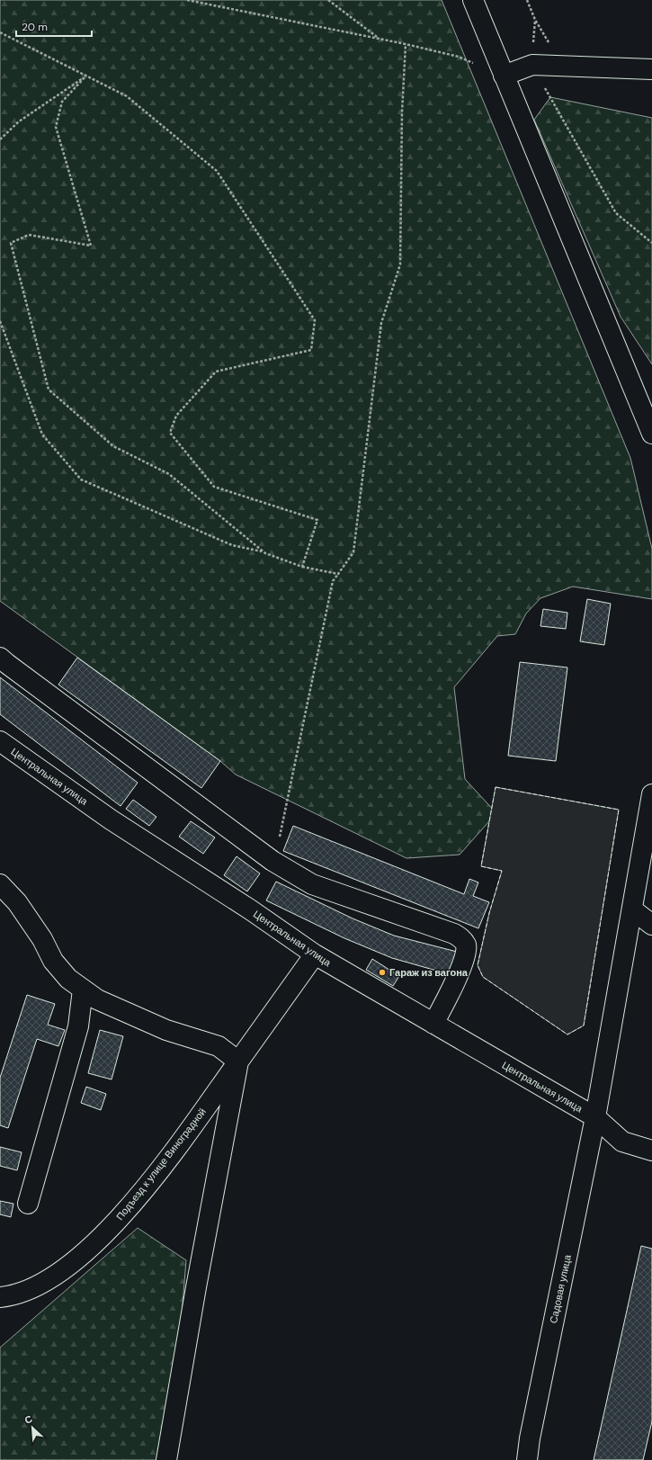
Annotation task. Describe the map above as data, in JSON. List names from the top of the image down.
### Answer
{
  "streets": {
    "street": ["Центральная улица", "Подъезд к улице Виноградной", "Садовая улица"]
  },
  "crossings": [
    ["Центральная улица", "Подъезд к улице Виноградной"],
    ["Центральная улица", "Садовая улица"]
  ],
  "places": ["Гараж из вагона"],
  "scale_bar": "20 m",
  "north": "top left"
}
